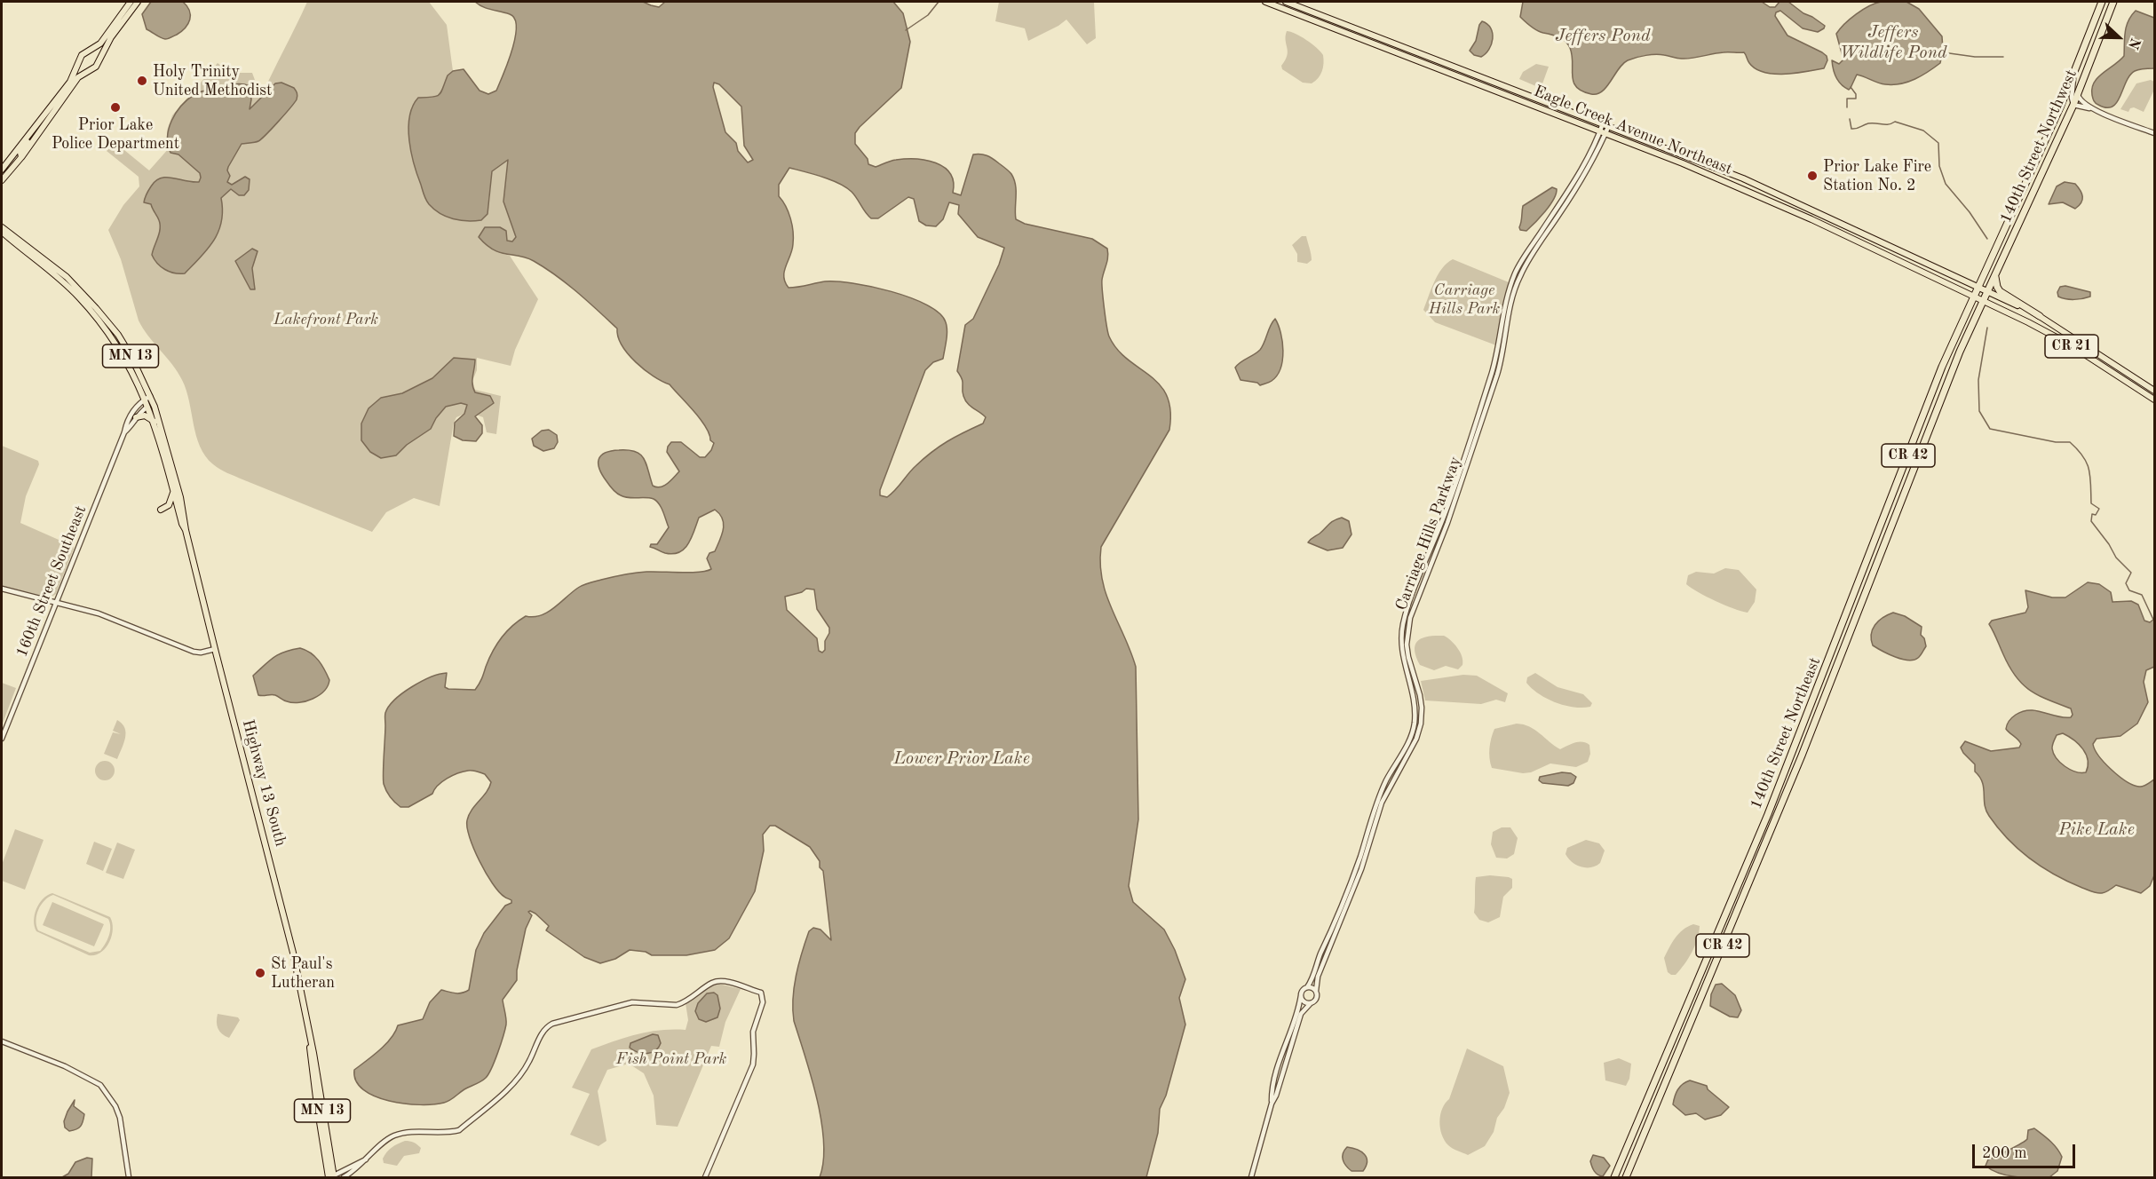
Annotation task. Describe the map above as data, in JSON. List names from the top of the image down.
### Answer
{
  "streets": {
    "highway": ["140th Street Northwest", "CR 42", "140th Street Northeast"],
    "main road": [
      "Eagle Creek Avenue Northeast",
      "CR 21",
      "MN 13",
      "Highway 13 South"
    ],
    "street": ["Carriage Hills Parkway", "160th Street Southeast"]
  },
  "crossings": [
    ["Eagle Creek Avenue Northeast", "140th Street Northwest"],
    ["Eagle Creek Avenue Northeast", "CR 21"],
    ["Eagle Creek Avenue Northeast", "Carriage Hills Parkway"],
    ["Eagle Creek Avenue Northeast", "140th Street Northeast"],
    ["140th Street Northwest", "CR 21"],
    ["140th Street Northwest", "140th Street Northeast"],
    ["CR 21", "140th Street Northeast"],
    ["160th Street Southeast", "Highway 13 South"]
  ],
  "water": [
    "Jeffers Wildlife Pond",
    "Jeffers Pond",
    "Lower Prior Lake",
    "Pike Lake"
  ],
  "parks": ["Carriage Hills Park", "Lakefront Park", "Fish Point Park"],
  "places": [
    "Holy Trinity United Methodist",
    "Prior Lake Police Department",
    "Prior Lake Fire Station No. 2",
    "St Paul's Lutheran"
  ],
  "scale_bar": "200 m",
  "north": "right"
}
